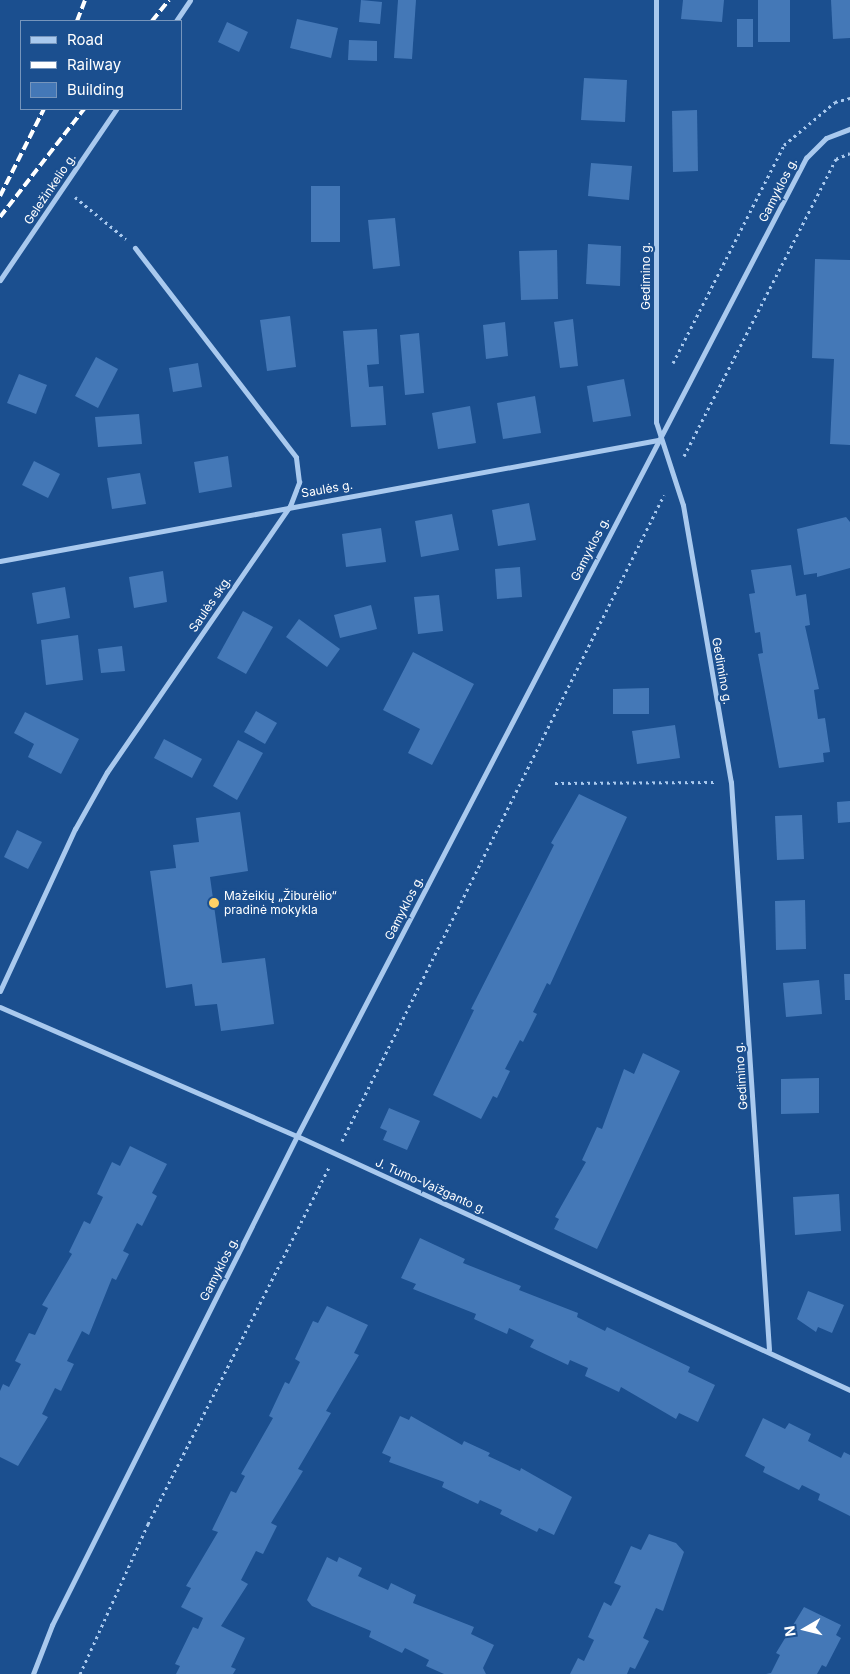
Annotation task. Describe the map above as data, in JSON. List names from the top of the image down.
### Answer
{
  "streets": {
    "street": [
      "Geležinkelio g.",
      "Gamyklos g.",
      "Gedimino g.",
      "Saulės g.",
      "Saulės skg.",
      "J. Tumo-Vaižganto g."
    ]
  },
  "crossings": [
    ["Gamyklos g.", "Gedimino g."],
    ["Gamyklos g.", "Saulės g."],
    ["Gamyklos g.", "J. Tumo-Vaižganto g."],
    ["Gedimino g.", "Saulės g."],
    ["Gedimino g.", "J. Tumo-Vaižganto g."],
    ["Saulės g.", "Saulės skg."]
  ],
  "places": ["Mažeikių „Žiburėlio“ pradinė mokykla"],
  "legend": ["Road", "Railway", "Building"],
  "north": "left"
}
